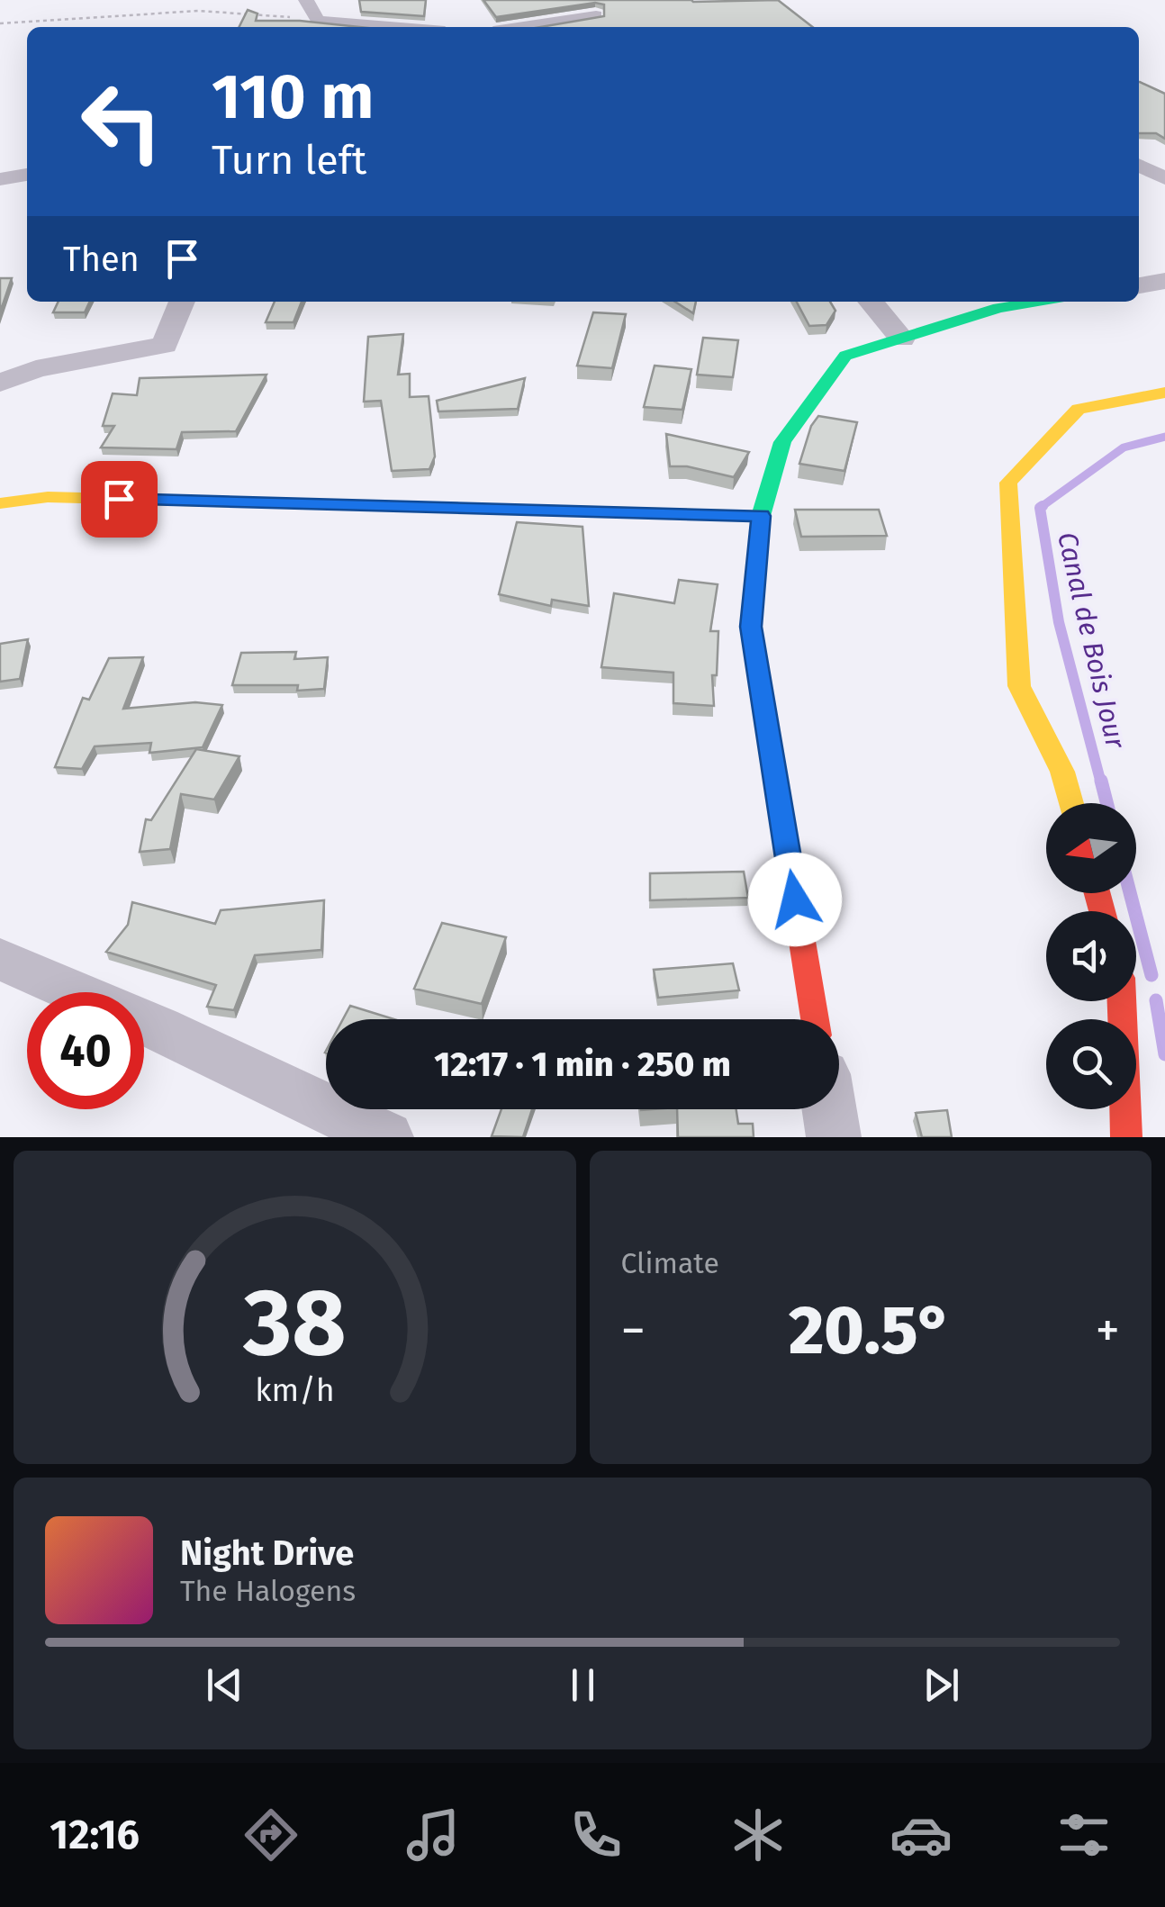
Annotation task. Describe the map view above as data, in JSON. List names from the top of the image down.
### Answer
{
  "water": ["Canal de Bois Jour"],
  "north": "left",
  "page": {
    "turn": ["110 m", "Turn left"],
    "then": "Then",
    "limit": "40",
    "trip": "12:17 · 1 min · 250 m",
    "tile": "Climate",
    "heat": ["−", "20.5°", "+"],
    "song": ["Night Drive", "The Halogens"],
    "tabs": "12:16",
    "gauge": ["38", "km/h"]
  }
}
